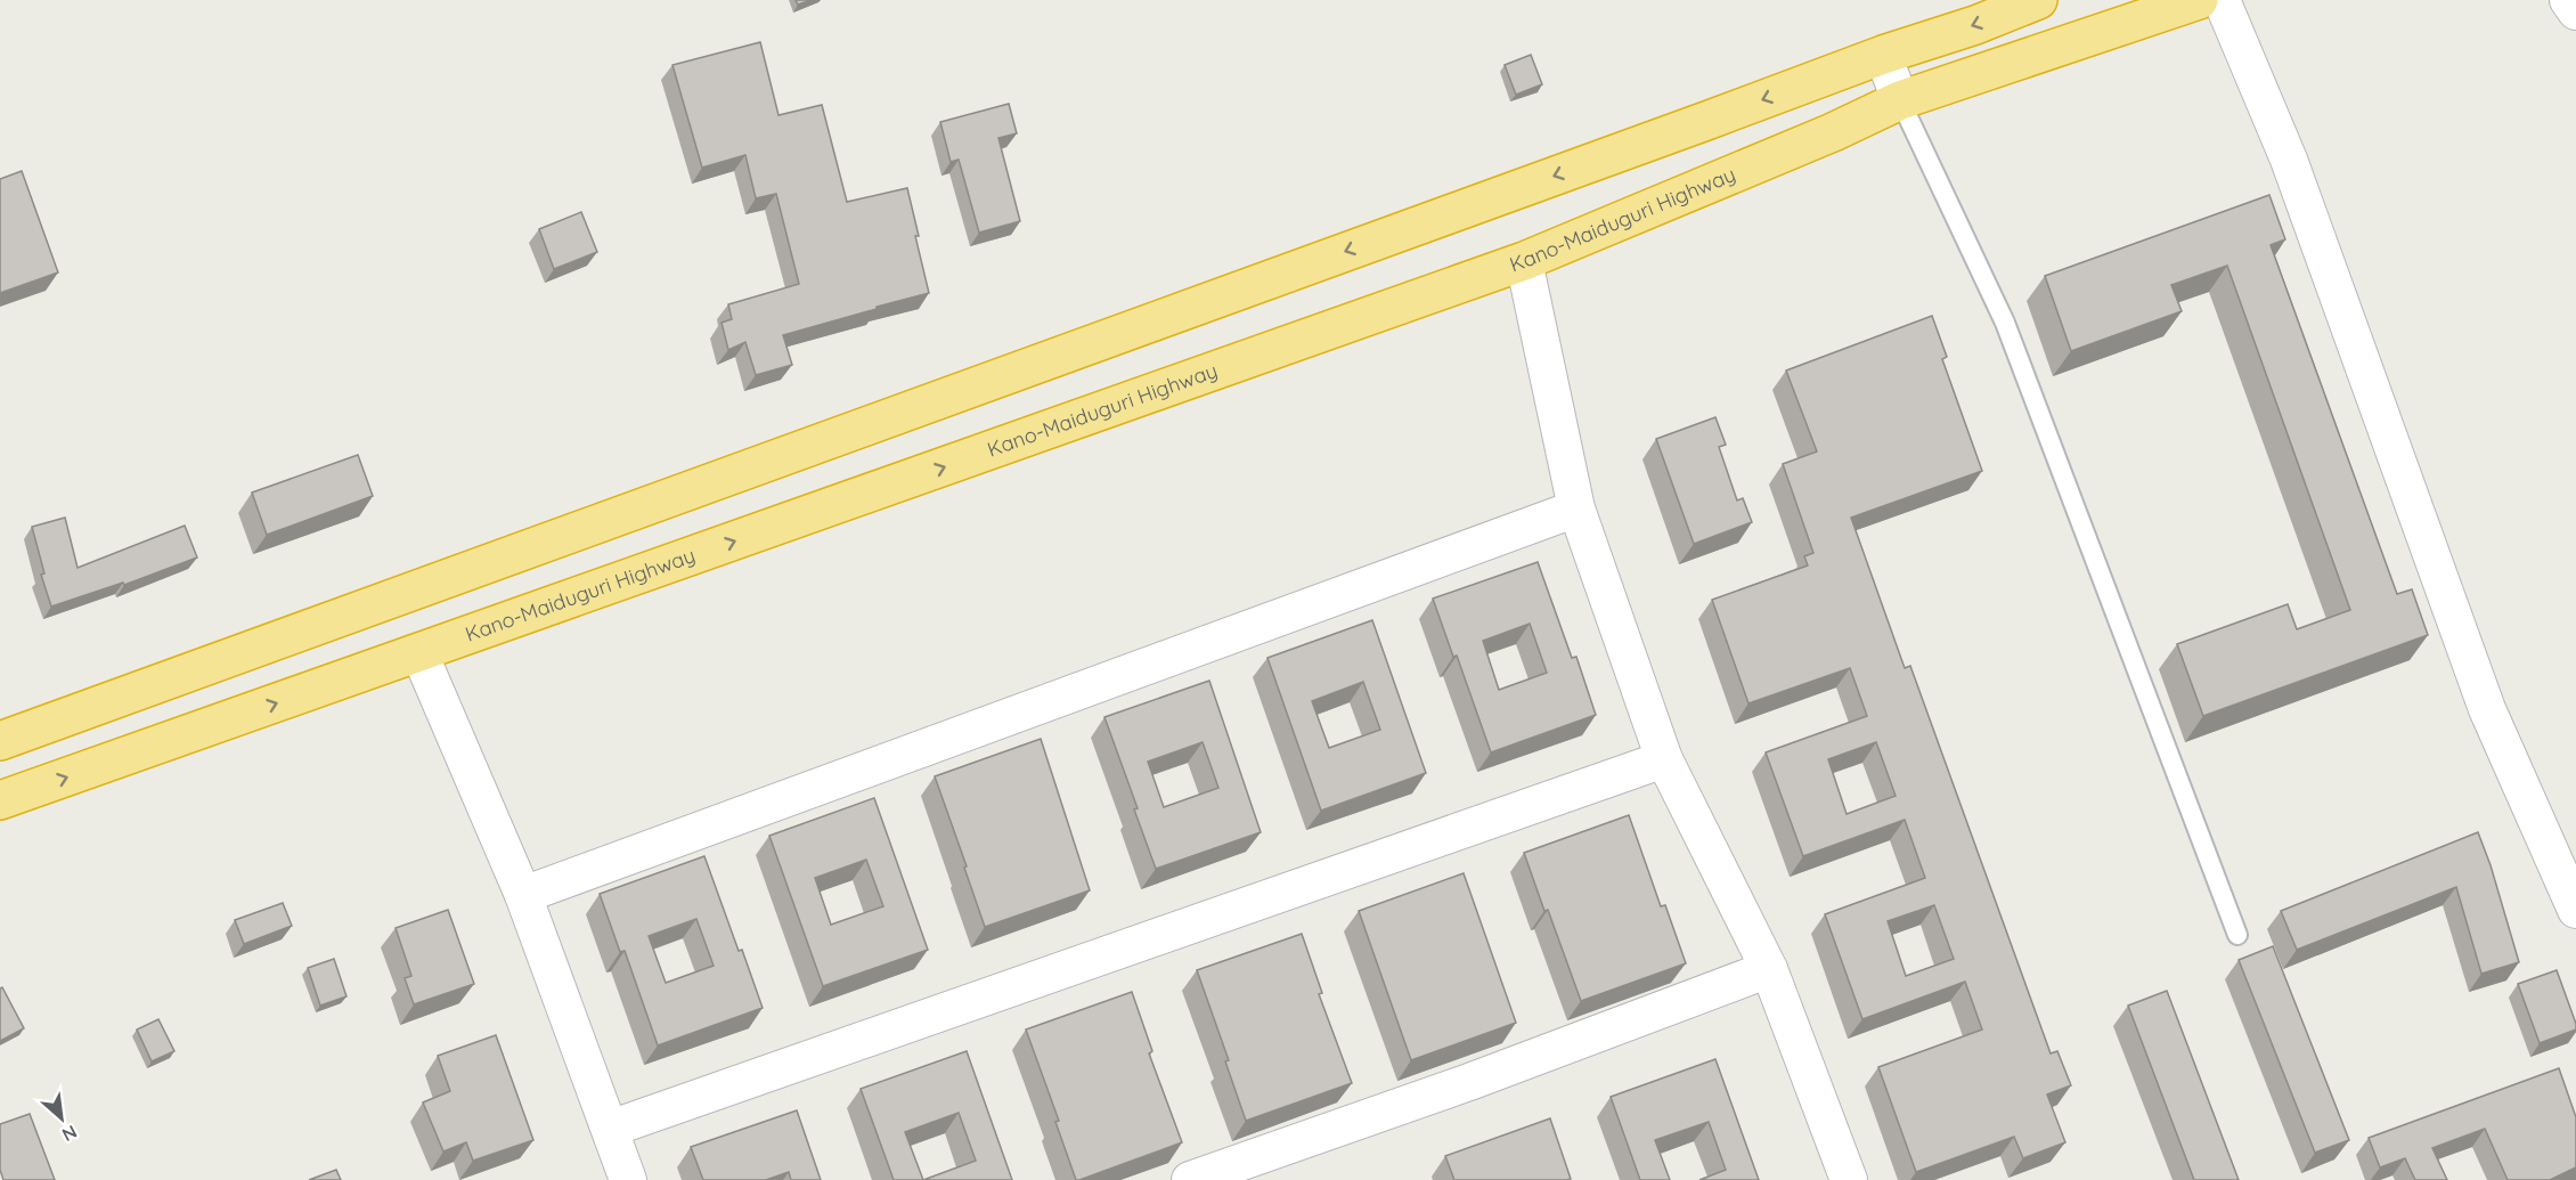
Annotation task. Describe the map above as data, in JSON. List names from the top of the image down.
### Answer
{
  "streets": {
    "highway": ["Kano-Maiduguri Highway"]
  },
  "north": "bottom right"
}
